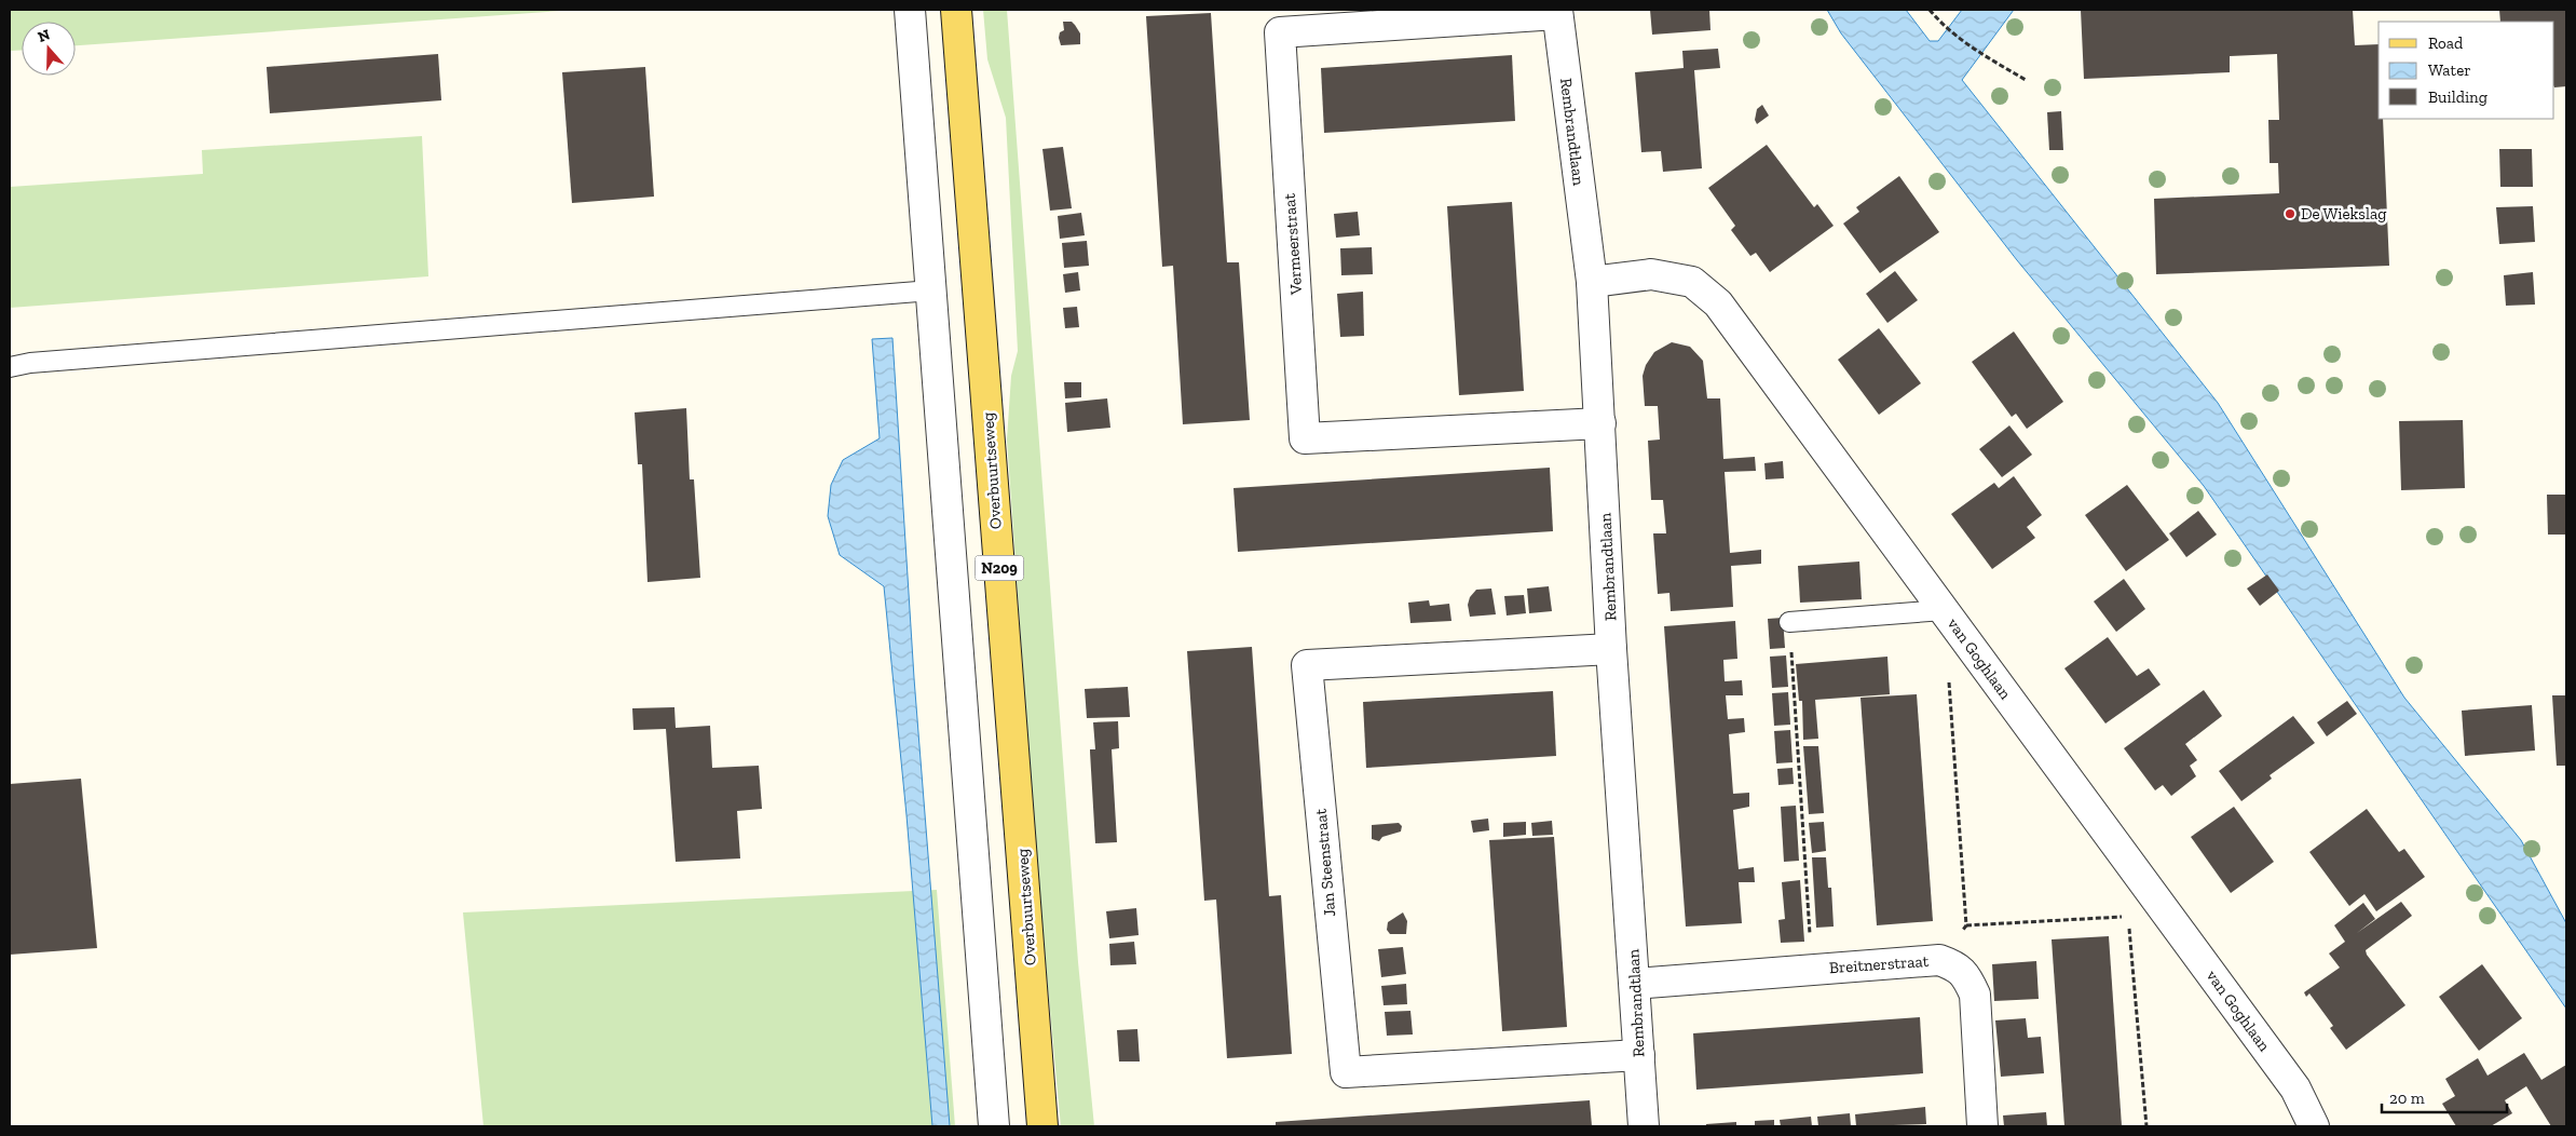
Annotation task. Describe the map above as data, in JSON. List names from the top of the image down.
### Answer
{
  "streets": {
    "main road": ["Overbuurtseweg", "N209"],
    "street": [
      "Rembrandtlaan",
      "Vermeerstraat",
      "van Goghlaan",
      "Jan Steenstraat",
      "Breitnerstraat"
    ]
  },
  "crossings": [
    ["Rembrandtlaan", "Vermeerstraat"],
    ["Rembrandtlaan", "van Goghlaan"],
    ["Rembrandtlaan", "Jan Steenstraat"],
    ["Rembrandtlaan", "Breitnerstraat"]
  ],
  "places": ["De Wiekslag"],
  "legend": ["Road", "Water", "Building"],
  "scale_bar": "20 m",
  "north": "top"
}
